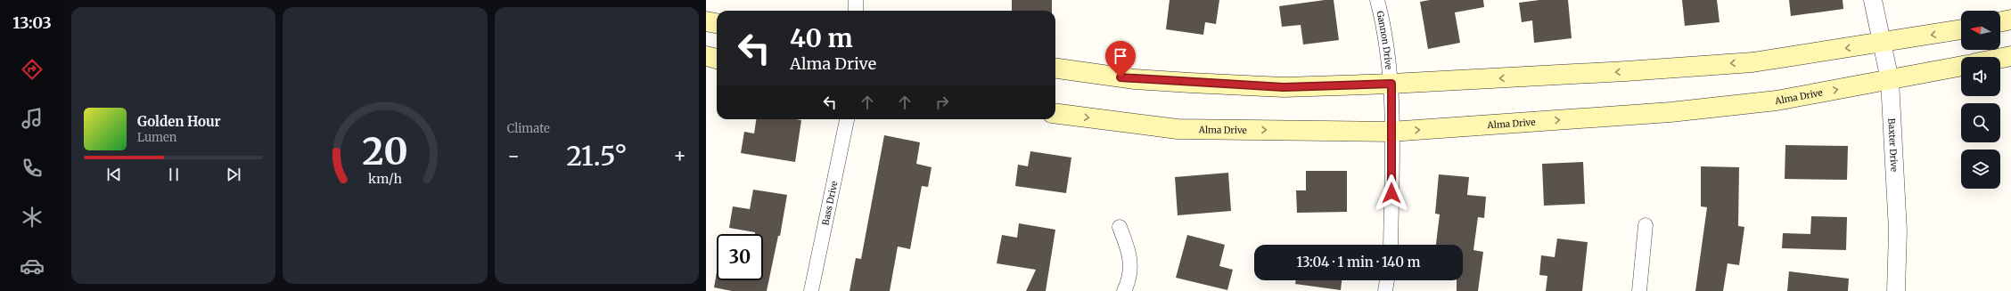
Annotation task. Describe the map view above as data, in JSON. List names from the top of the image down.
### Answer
{
  "streets": {
    "main road": ["Alma Drive"],
    "street": ["Gannon Drive", "Baxter Drive", "Bass Drive"]
  },
  "crossings": [
    ["Gannon Drive", "Alma Drive"],
    ["Alma Drive", "Baxter Drive"]
  ],
  "north": "left",
  "page": {
    "tabs": "13:03",
    "tile": "Climate",
    "turn": ["40 m", "Alma Drive"],
    "song": ["Golden Hour", "Lumen"],
    "heat": ["−", "21.5°", "+"],
    "limit": "30",
    "trip": "13:04 · 1 min · 140 m",
    "gauge": ["20", "km/h"]
  }
}
